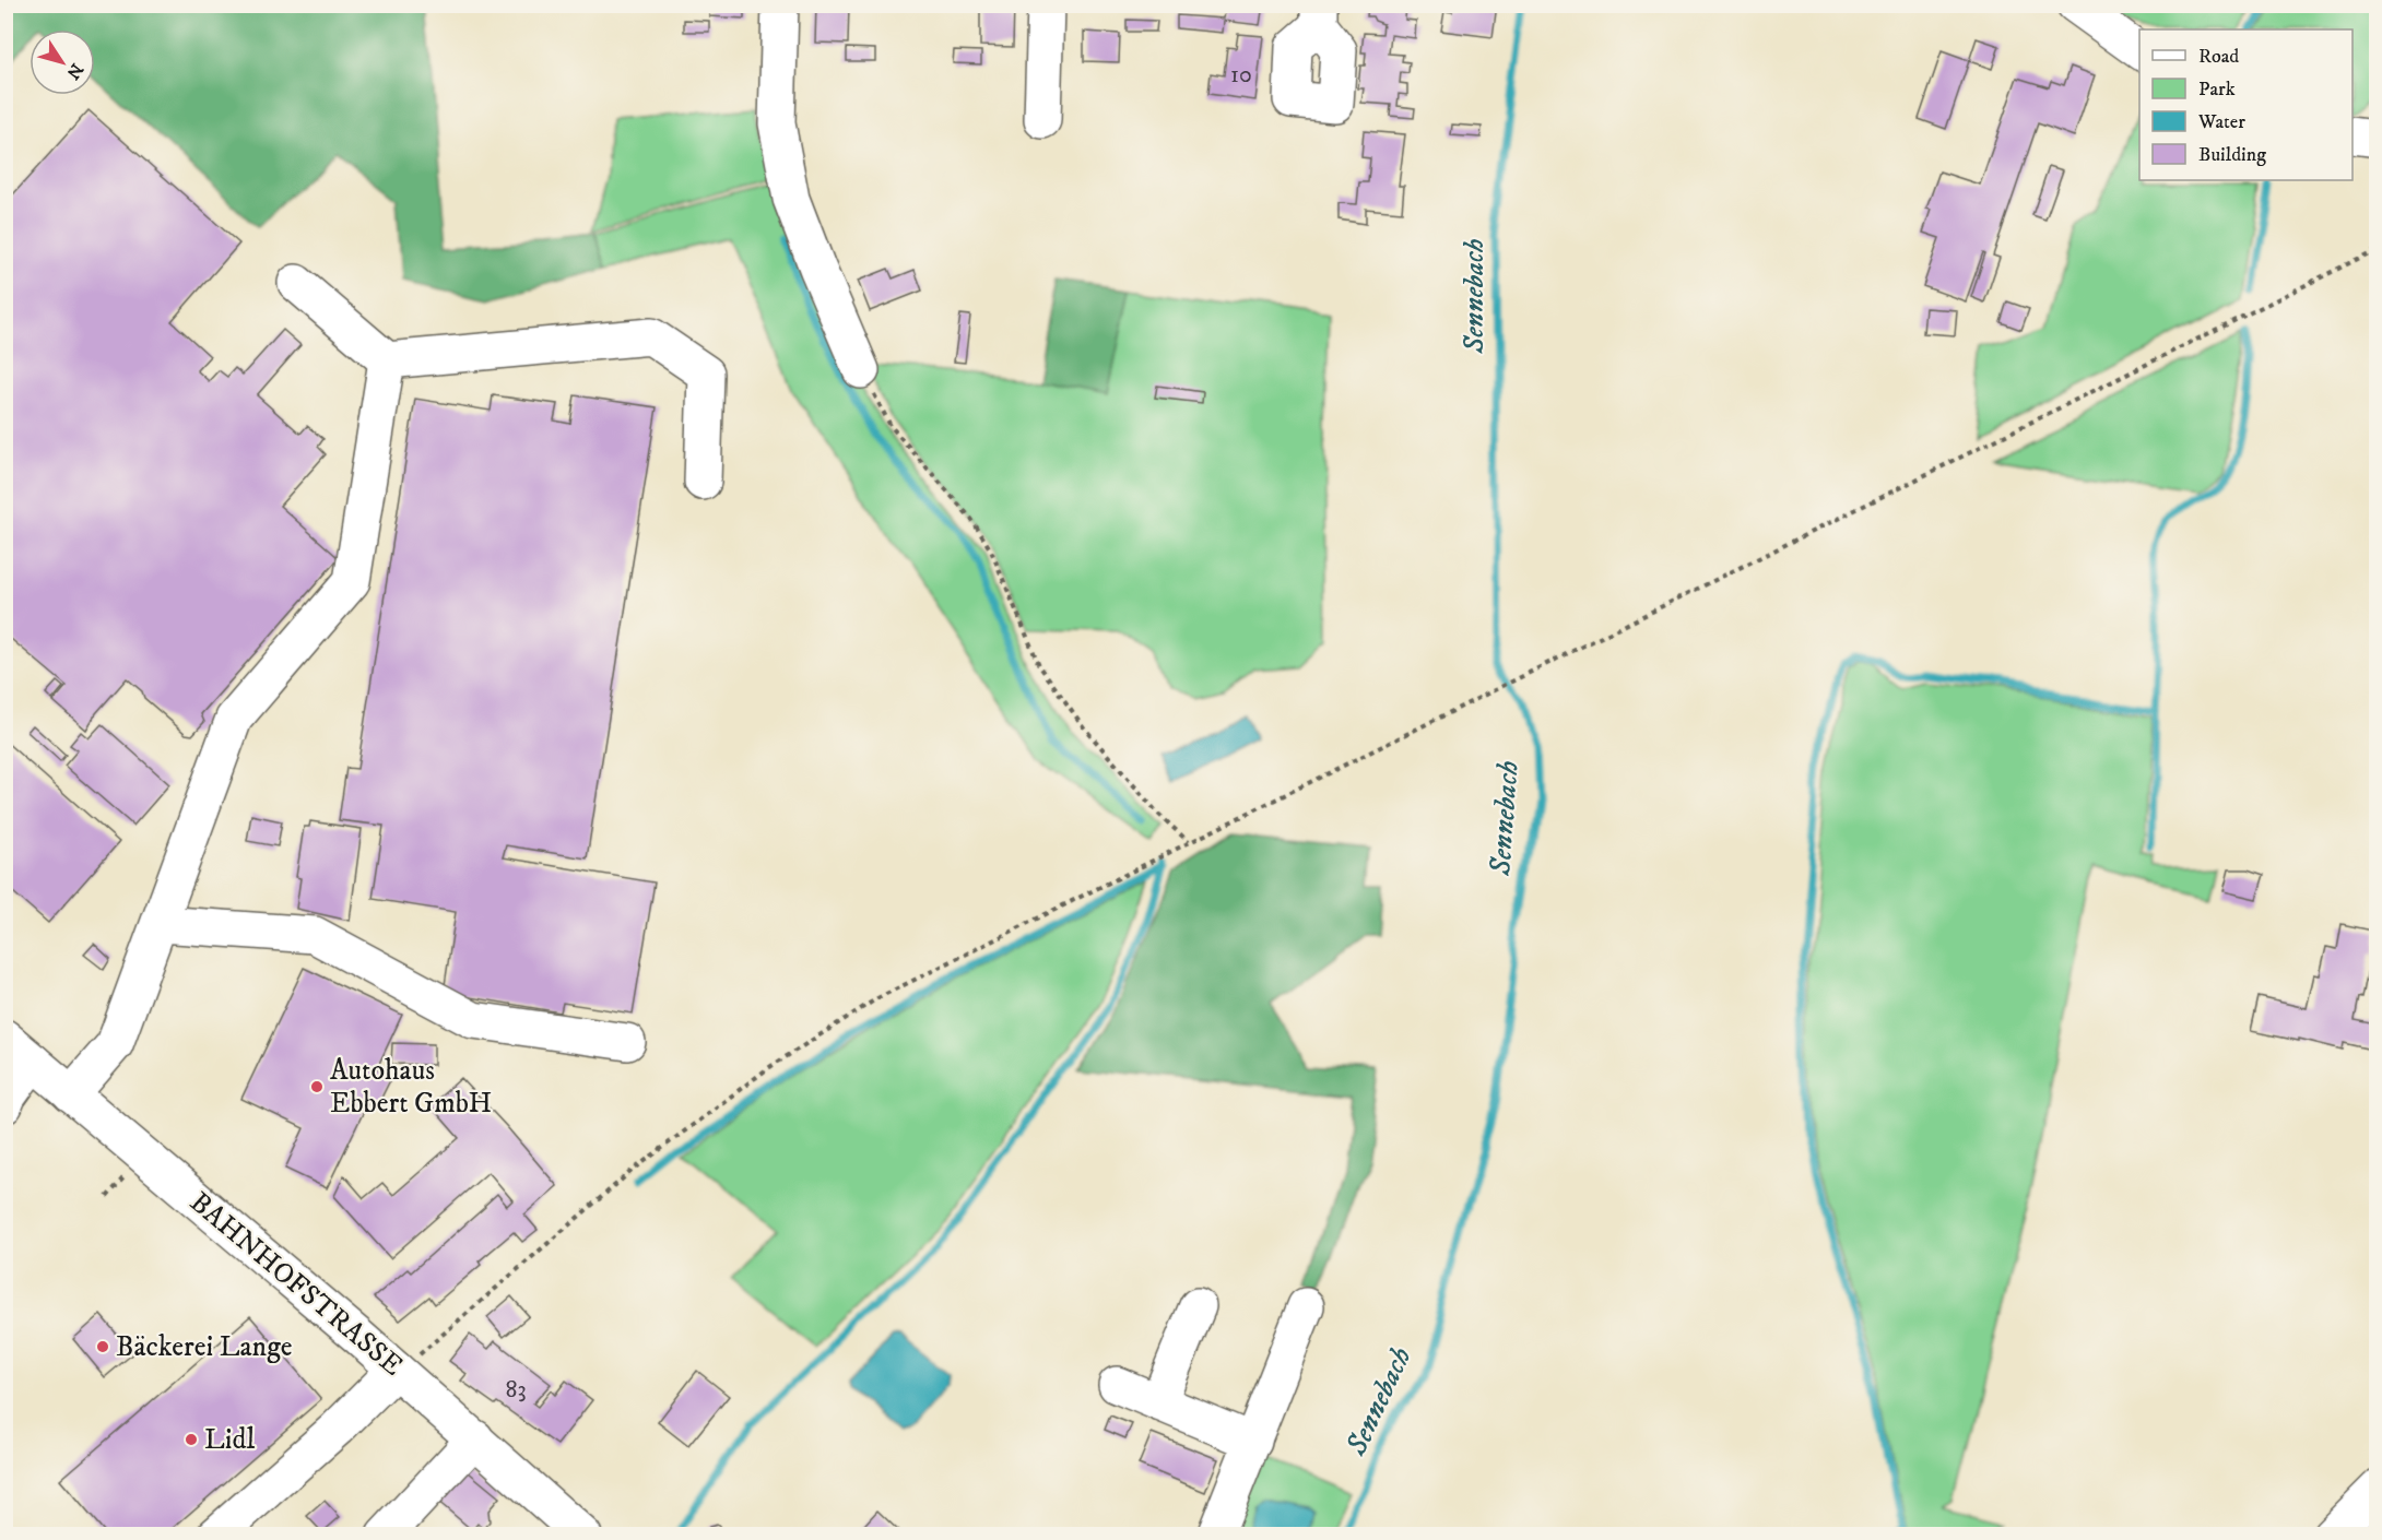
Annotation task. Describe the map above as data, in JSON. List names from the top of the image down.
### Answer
{
  "streets": {
    "street": ["BAHNHOFSTRASSE"]
  },
  "water": ["Sennebach"],
  "places": ["Autohaus Ebbert GmbH", "Bäckerei Lange", "Lidl"],
  "house_numbers": ["10", "83"],
  "legend": [
    "Road",
    "Park",
    "Water",
    "Building"
  ],
  "north": "bottom right"
}
